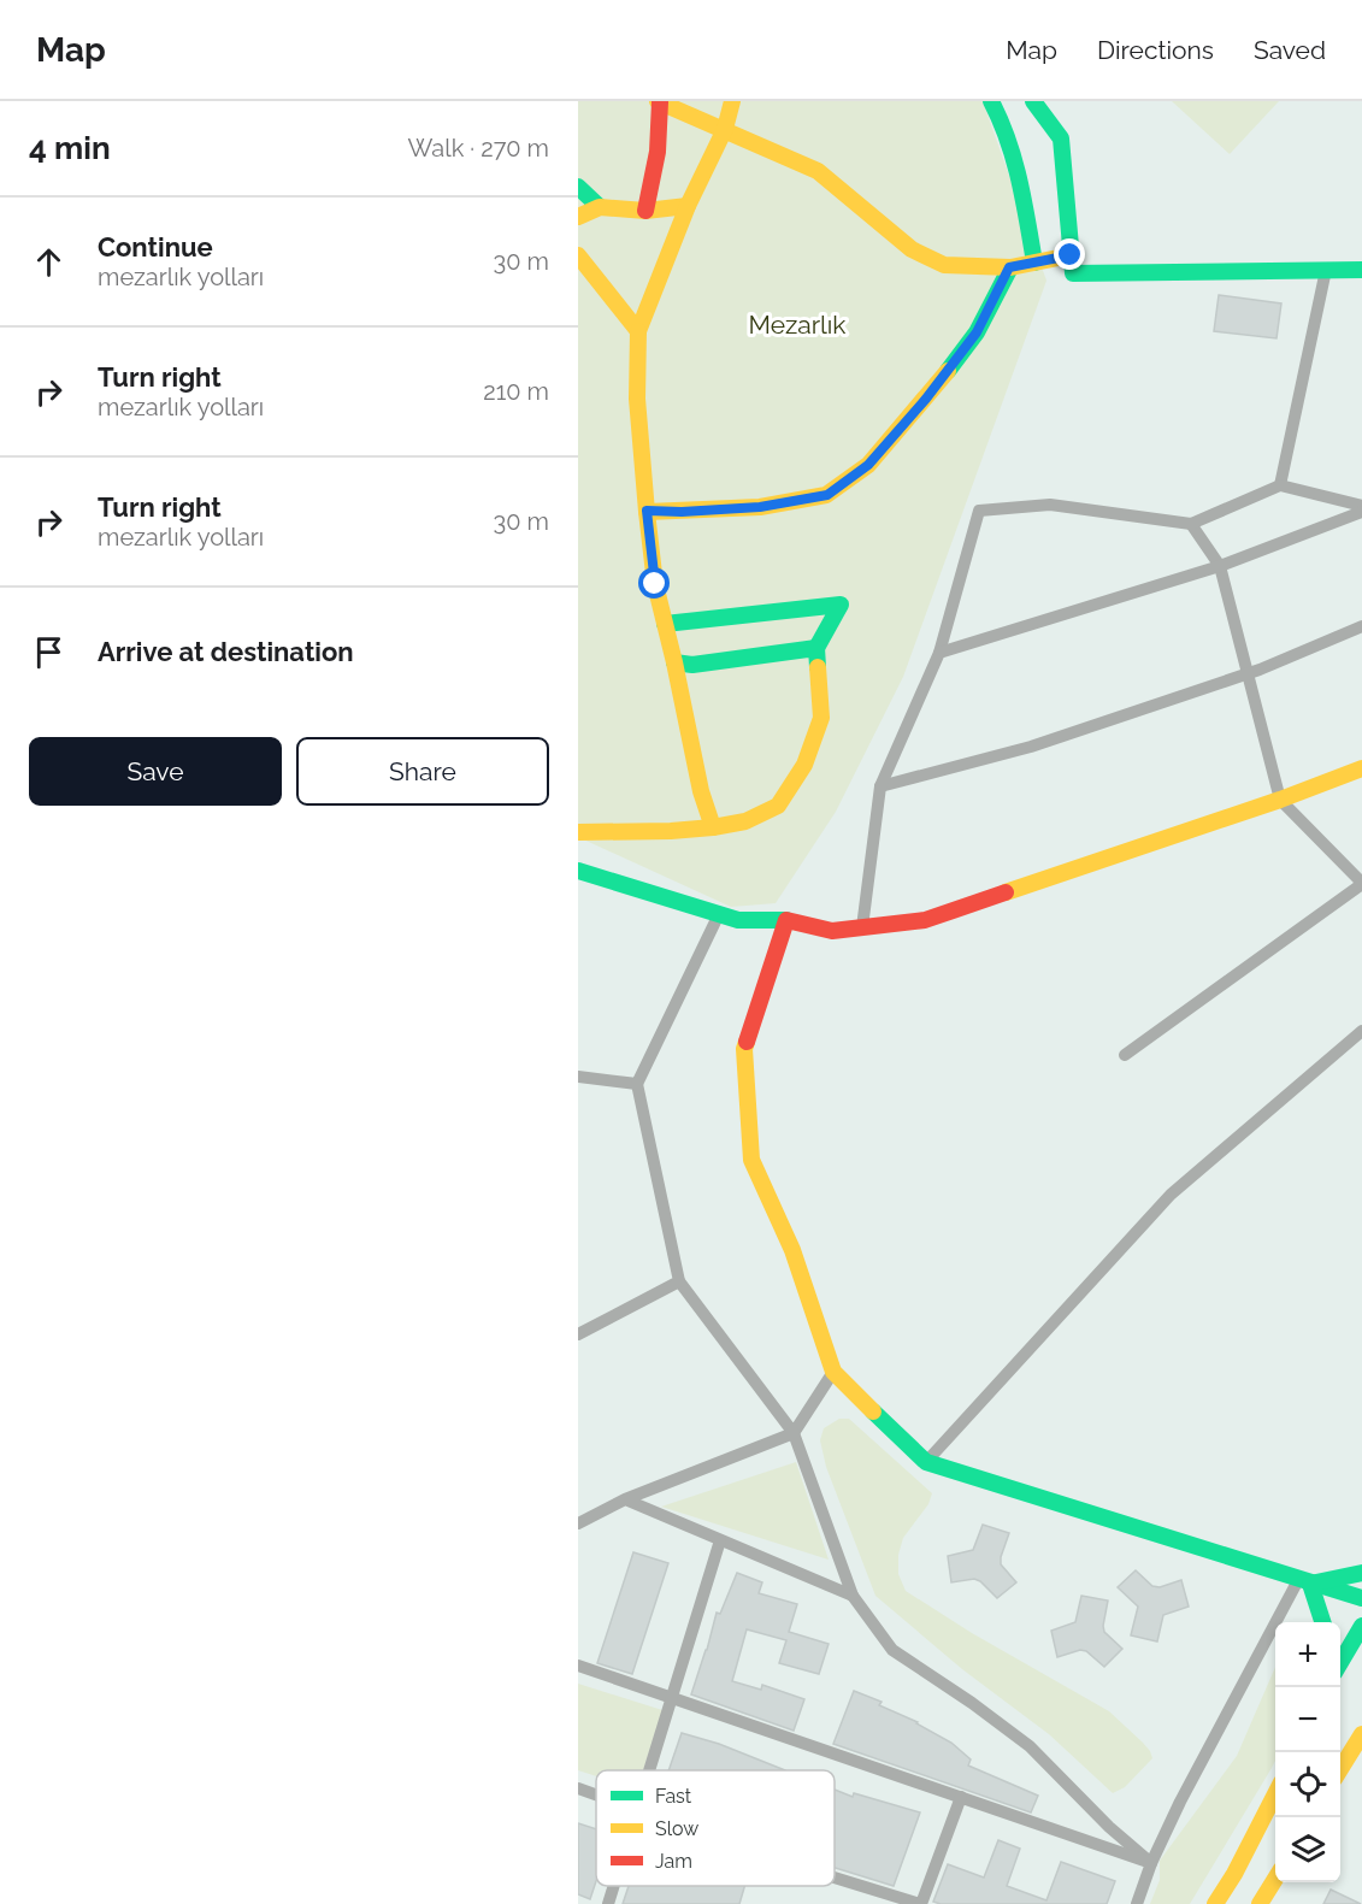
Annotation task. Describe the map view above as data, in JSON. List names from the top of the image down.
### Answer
{
  "parks": ["Mezarlık"],
  "legend": ["Fast", "Slow", "Jam"],
  "page": {
    "header": "Map",
    "nav": ["Map", "Directions", "Saved"],
    "heading": ["4 min", "Walk · 270 m"],
    "list": [
      ["Continue", "mezarlık yolları", "30 m"],
      ["Turn right", "mezarlık yolları", "210 m"],
      ["Turn right", "mezarlık yolları", "30 m"],
      "Arrive at destination"
    ],
    "buttons": ["Save", "Share"],
    "map_buttons": ["+", "−"]
  }
}
